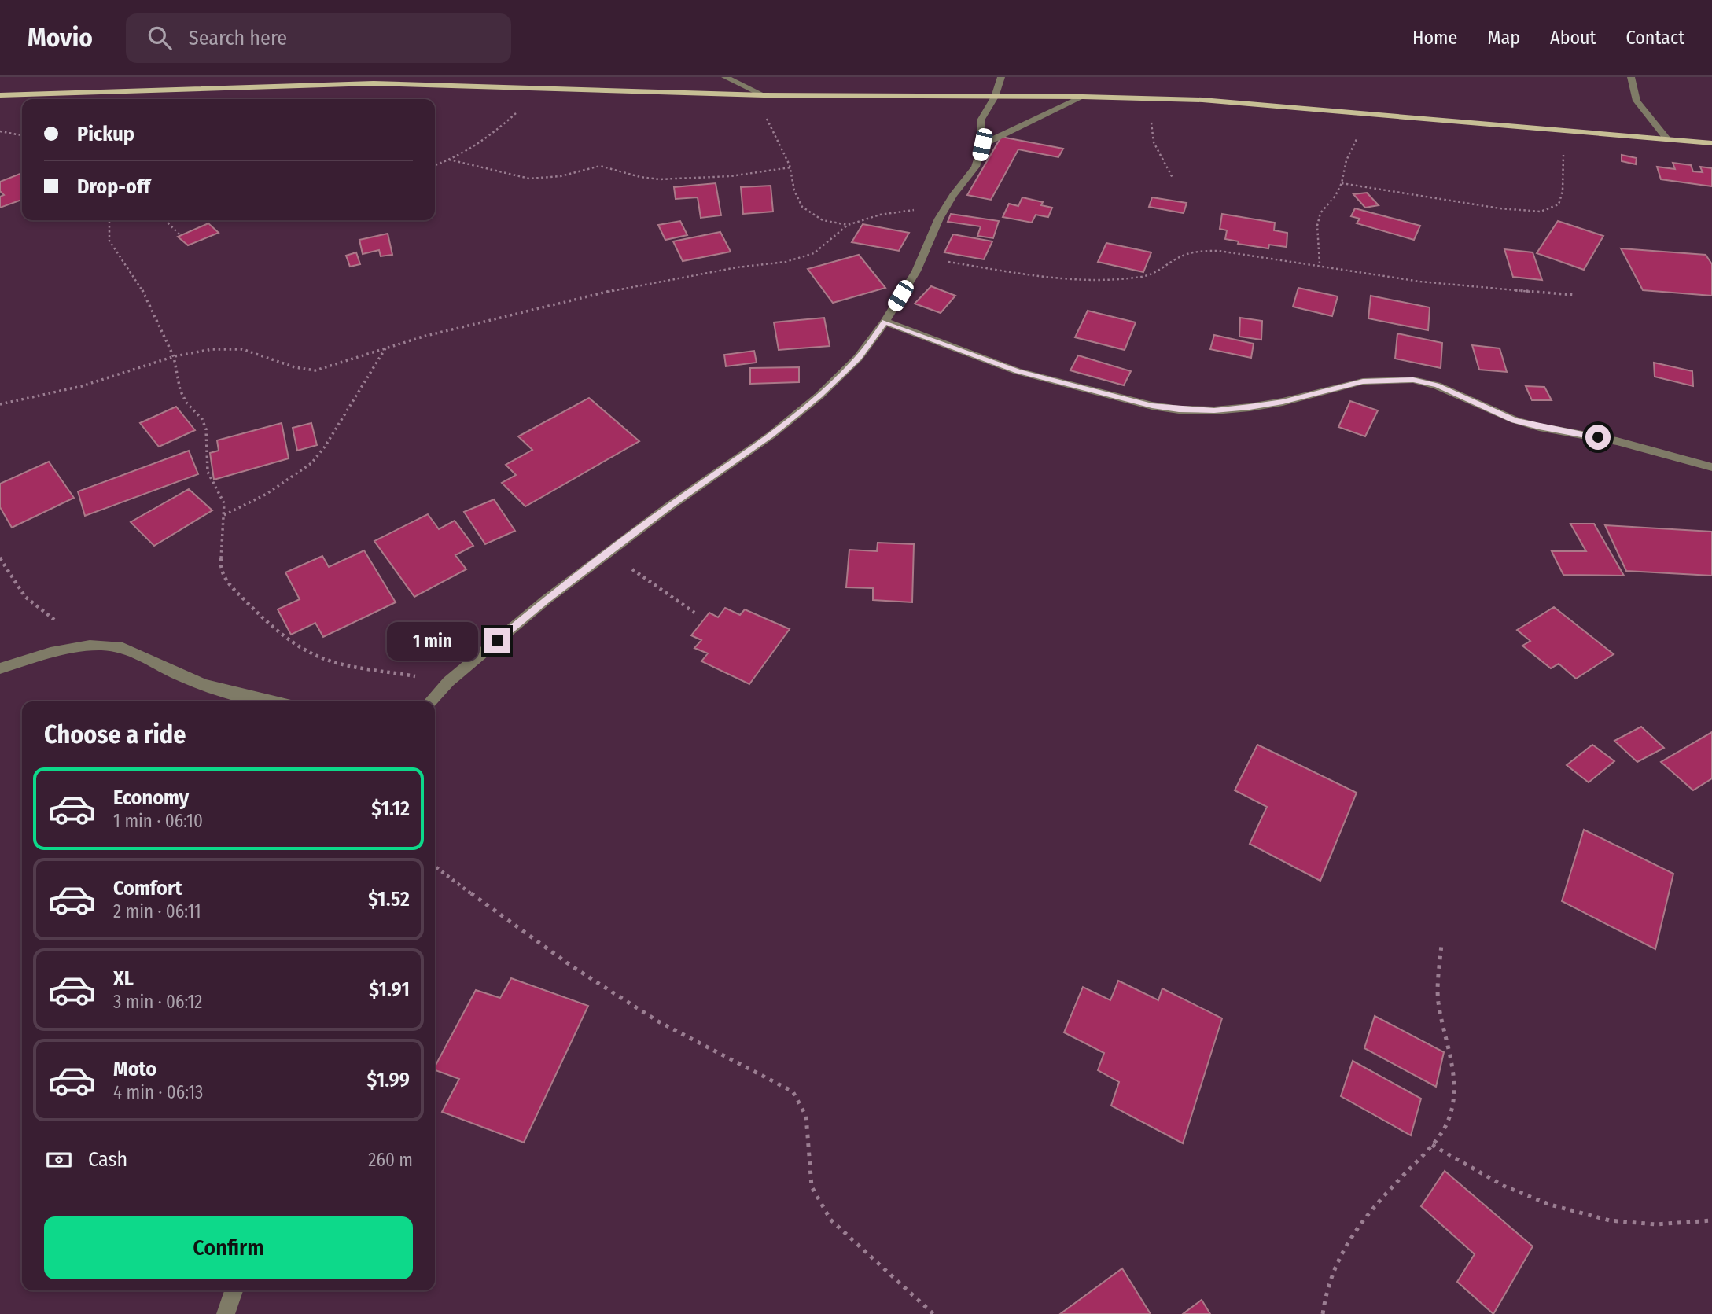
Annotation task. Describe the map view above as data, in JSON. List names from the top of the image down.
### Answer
{
  "page": {
    "header": "Movio",
    "search": "Search here",
    "nav": [
      "Home",
      "Map",
      "About",
      "Contact"
    ],
    "banner": ["Pickup", "Drop-off"],
    "bubble": "1 min",
    "heading": "Choose a ride",
    "list": [
      {
        "name": "Economy",
        "note": "1 min · 06:10",
        "value": "$1.12"
      },
      {
        "name": "Comfort",
        "note": "2 min · 06:11",
        "value": "$1.52"
      },
      {
        "name": "XL",
        "note": "3 min · 06:12",
        "value": "$1.91"
      },
      {
        "name": "Moto",
        "note": "4 min · 06:13",
        "value": "$1.99"
      }
    ],
    "pay": ["Cash", "260 m"],
    "buttons": "Confirm"
  }
}
